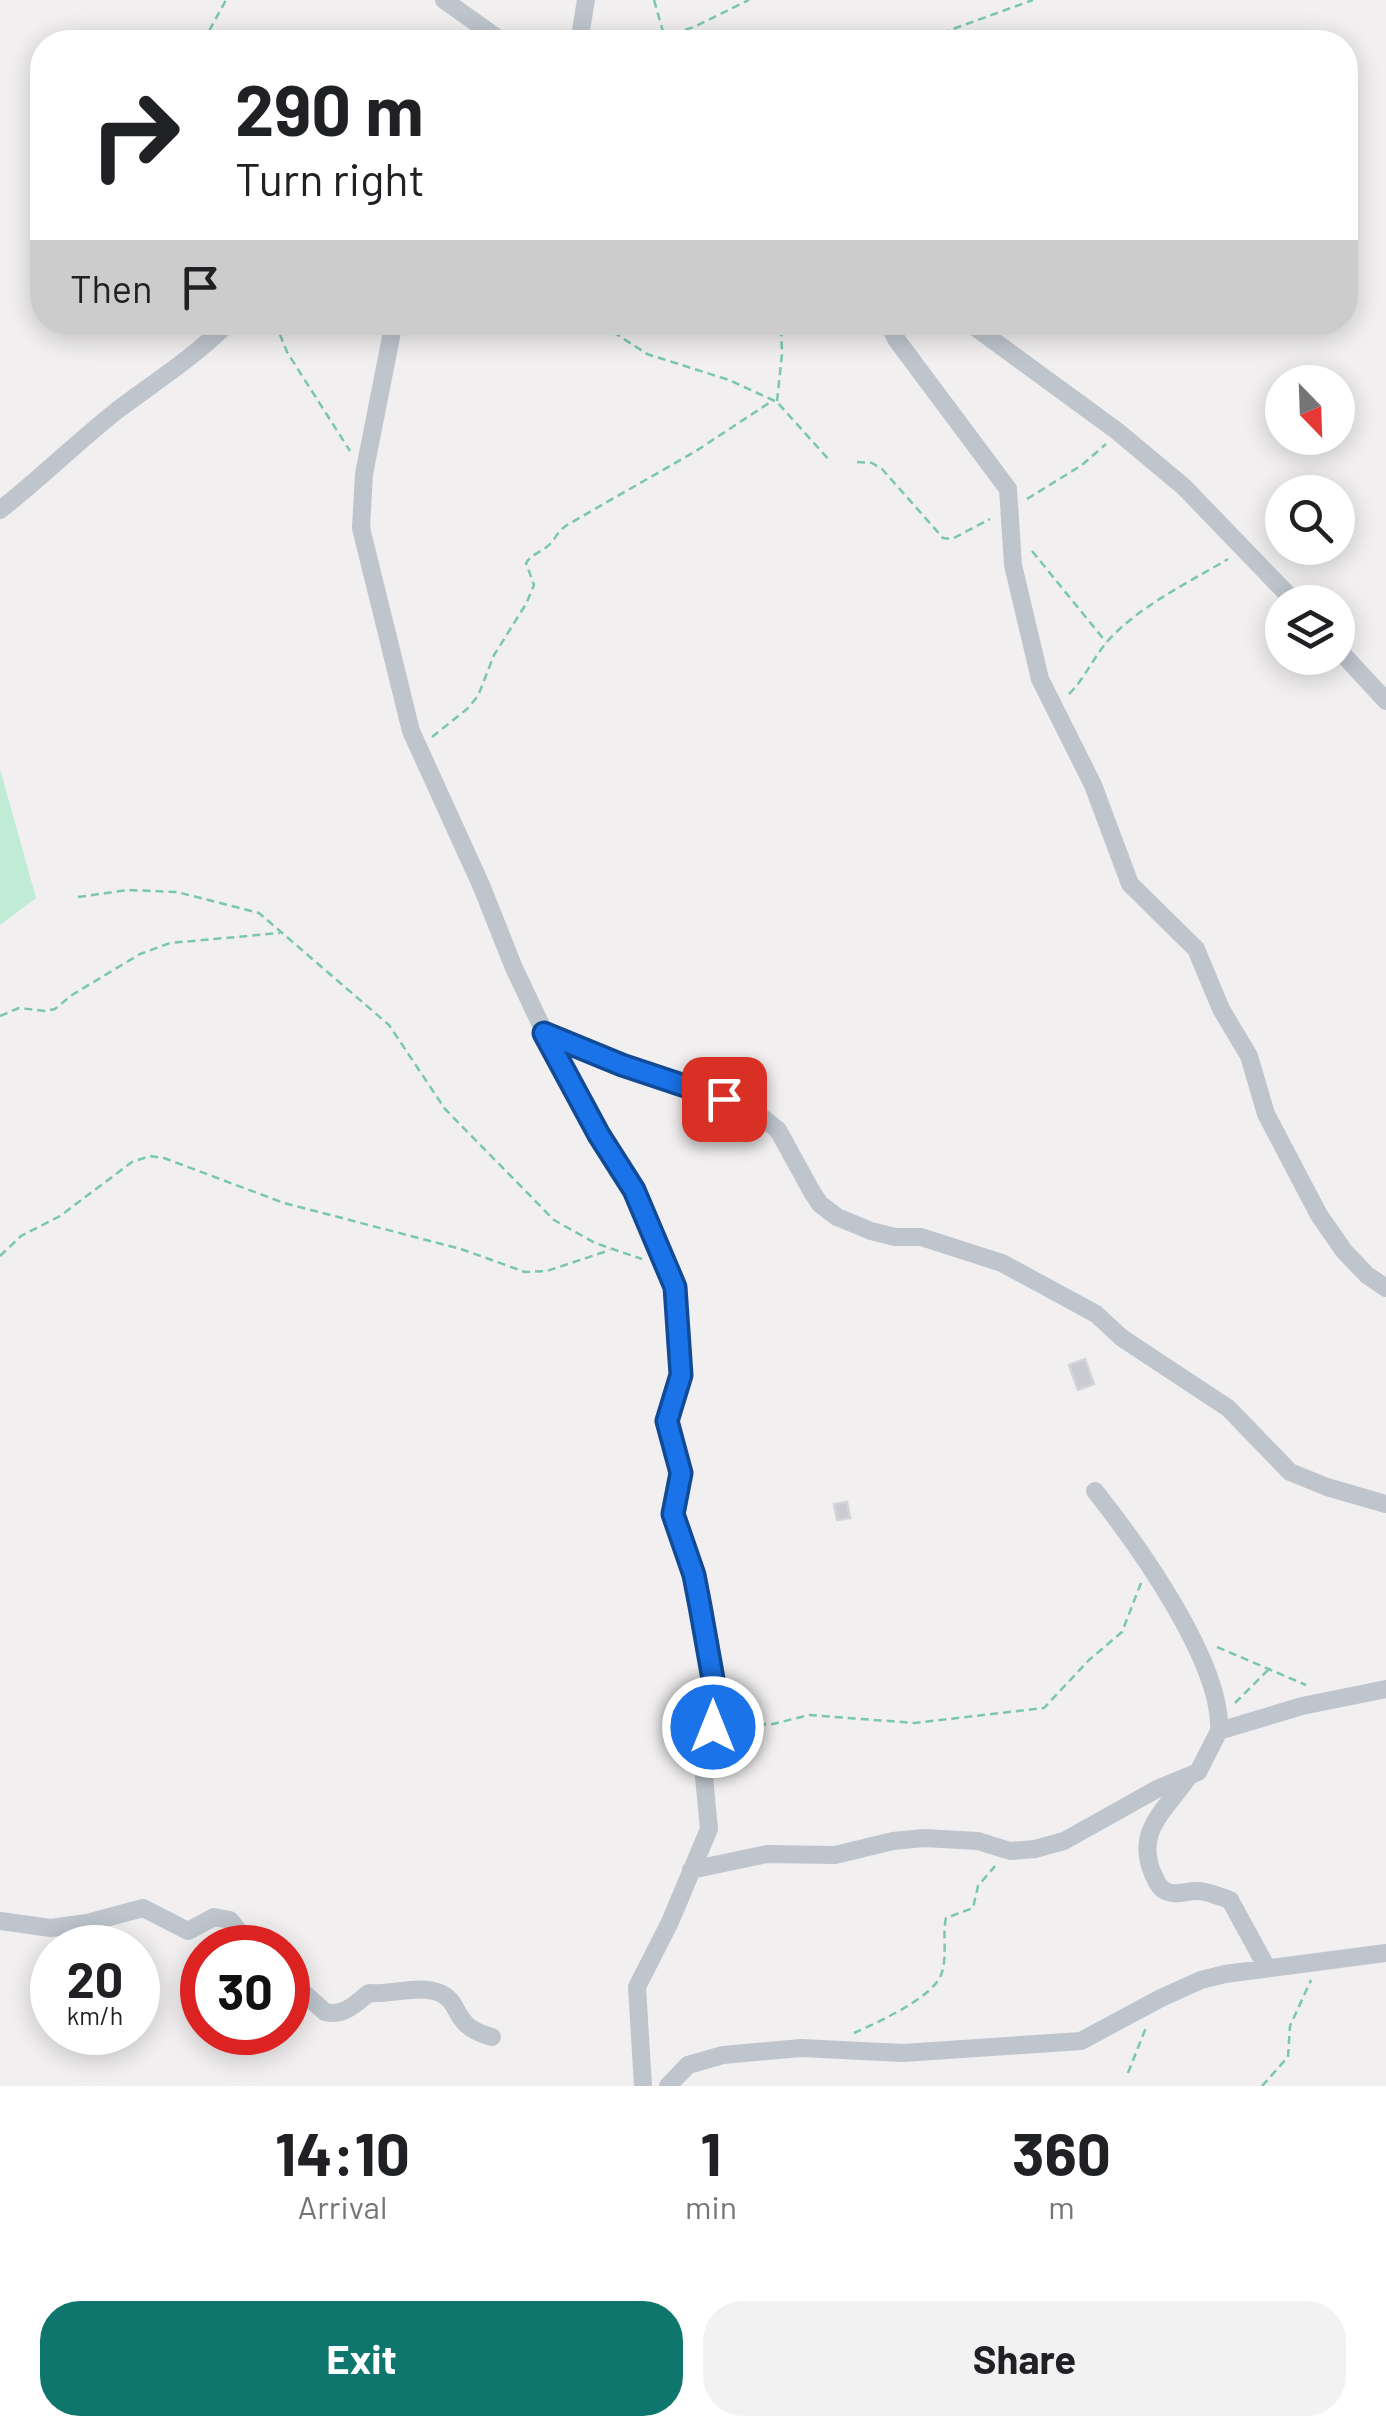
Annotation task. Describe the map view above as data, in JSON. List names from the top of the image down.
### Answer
{
  "north": "bottom right",
  "page": {
    "turn": ["290 m", "Turn right"],
    "then": "Then",
    "speed": "20 km/h",
    "limit": "30",
    "eta": [
      "14:10",
      "Arrival",
      "1",
      "min",
      "360",
      "m"
    ],
    "buttons": ["Exit", "Share"]
  }
}
